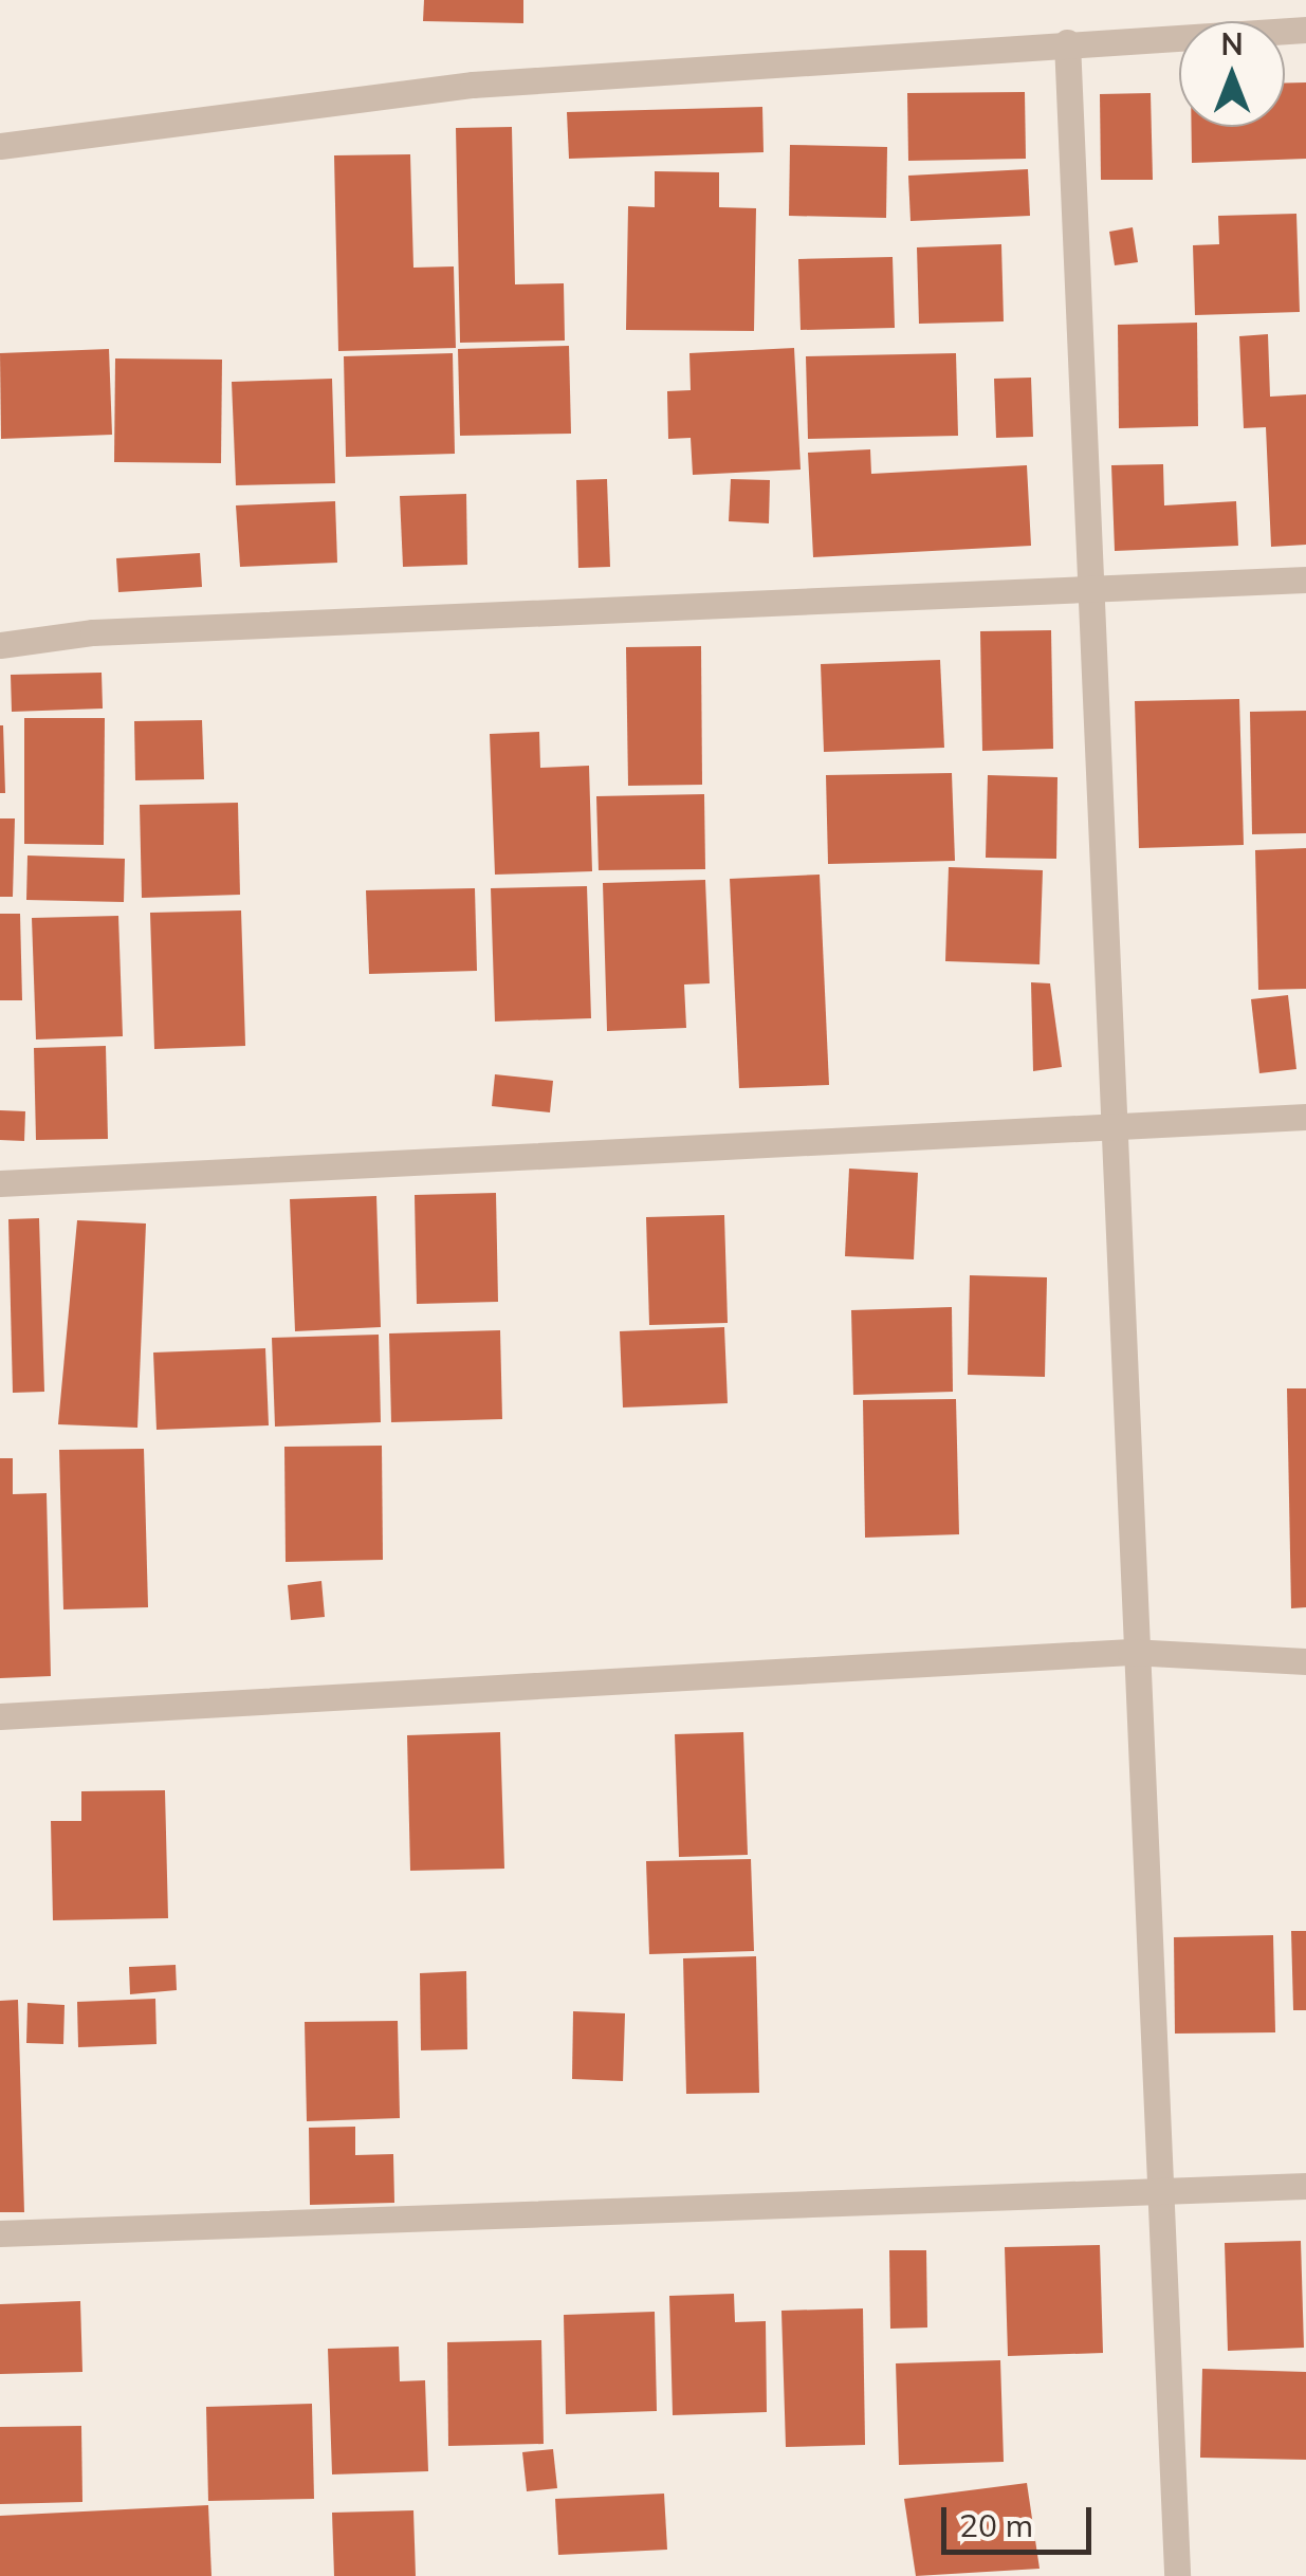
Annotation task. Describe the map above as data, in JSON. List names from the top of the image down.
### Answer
{
  "scale_bar": "20 m",
  "north": "top"
}
